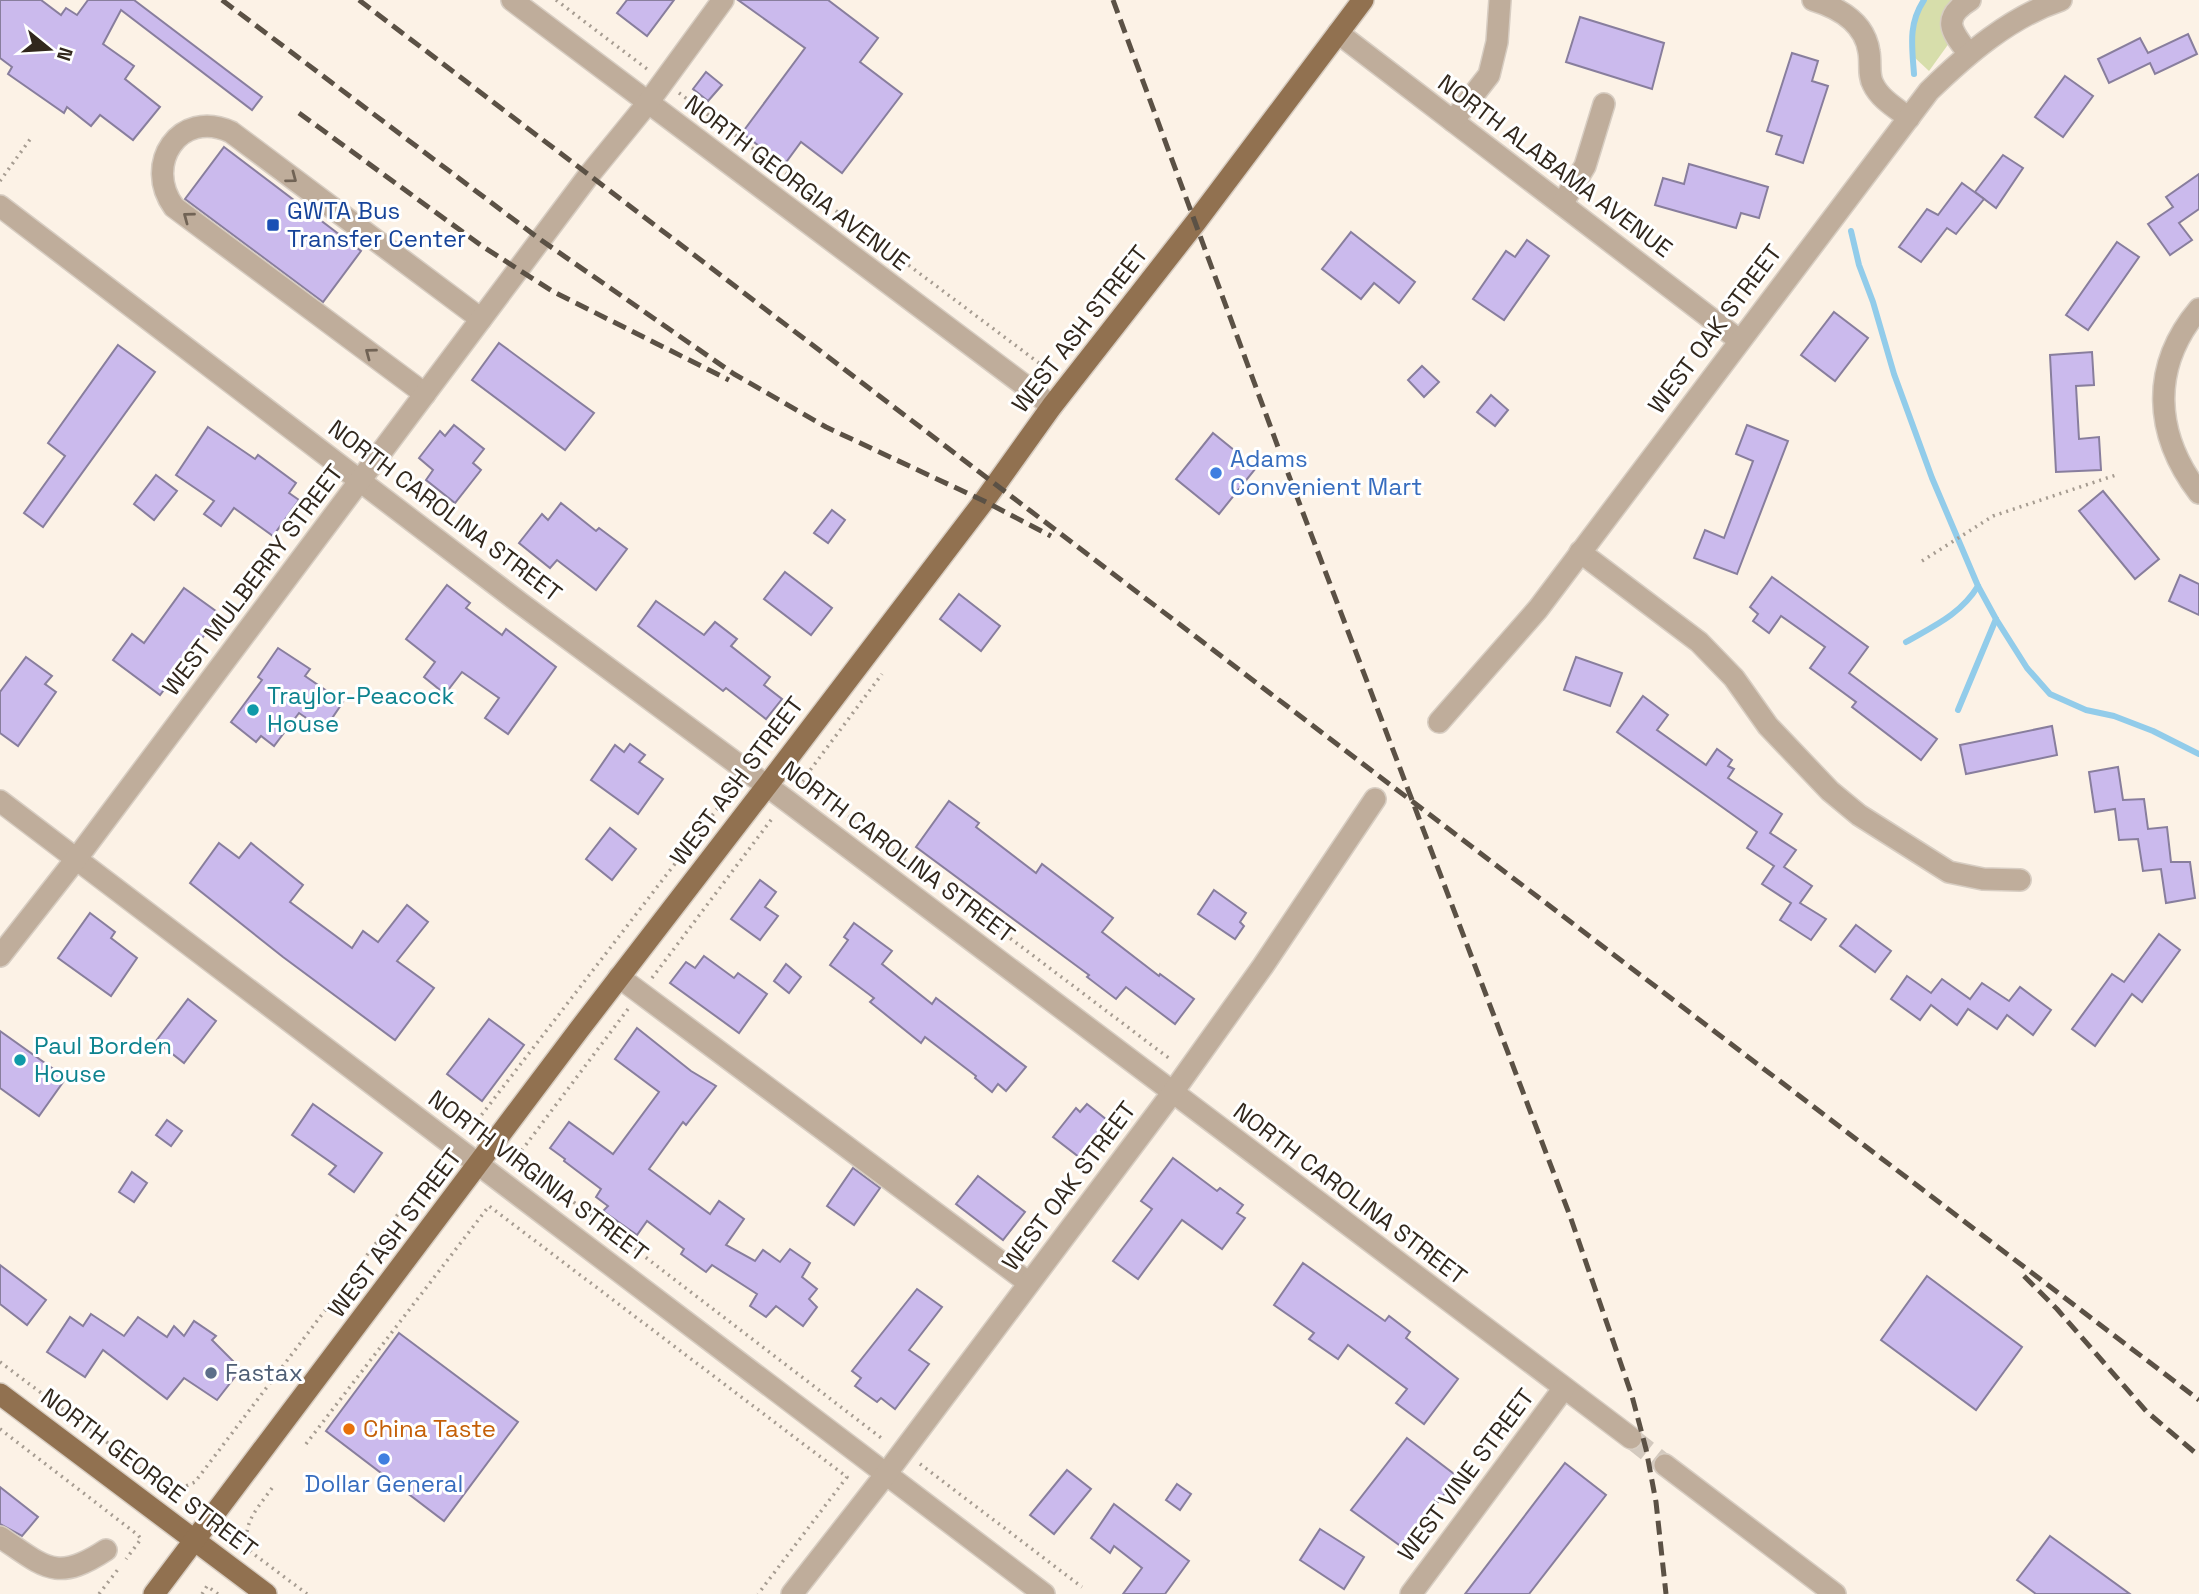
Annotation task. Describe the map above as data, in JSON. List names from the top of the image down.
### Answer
{
  "streets": {
    "main road": ["WEST ASH STREET", "NORTH GEORGE STREET"],
    "street": [
      "NORTH ALABAMA AVENUE",
      "NORTH GEORGIA AVENUE",
      "WEST OAK STREET",
      "NORTH CAROLINA STREET",
      "WEST MULBERRY STREET",
      "NORTH VIRGINIA STREET",
      "WEST VINE STREET"
    ]
  },
  "crossings": [
    ["NORTH ALABAMA AVENUE", "WEST ASH STREET"],
    ["NORTH ALABAMA AVENUE", "WEST OAK STREET"],
    ["NORTH GEORGIA AVENUE", "WEST ASH STREET"],
    ["NORTH GEORGIA AVENUE", "WEST MULBERRY STREET"],
    ["WEST ASH STREET", "NORTH CAROLINA STREET"],
    ["WEST ASH STREET", "NORTH VIRGINIA STREET"],
    ["WEST ASH STREET", "NORTH GEORGE STREET"],
    ["WEST OAK STREET", "NORTH CAROLINA STREET"],
    ["WEST OAK STREET", "NORTH VIRGINIA STREET"],
    ["NORTH CAROLINA STREET", "WEST MULBERRY STREET"],
    ["NORTH CAROLINA STREET", "WEST VINE STREET"],
    ["WEST MULBERRY STREET", "NORTH VIRGINIA STREET"]
  ],
  "places": {
    "transit": ["GWTA Bus Transfer Center"],
    "other": [
      "Adams Convenient Mart",
      "Traylor-Peacock House",
      "Paul Borden House",
      "Fastax",
      "China Taste",
      "Dollar General"
    ]
  },
  "north": "right"
}
